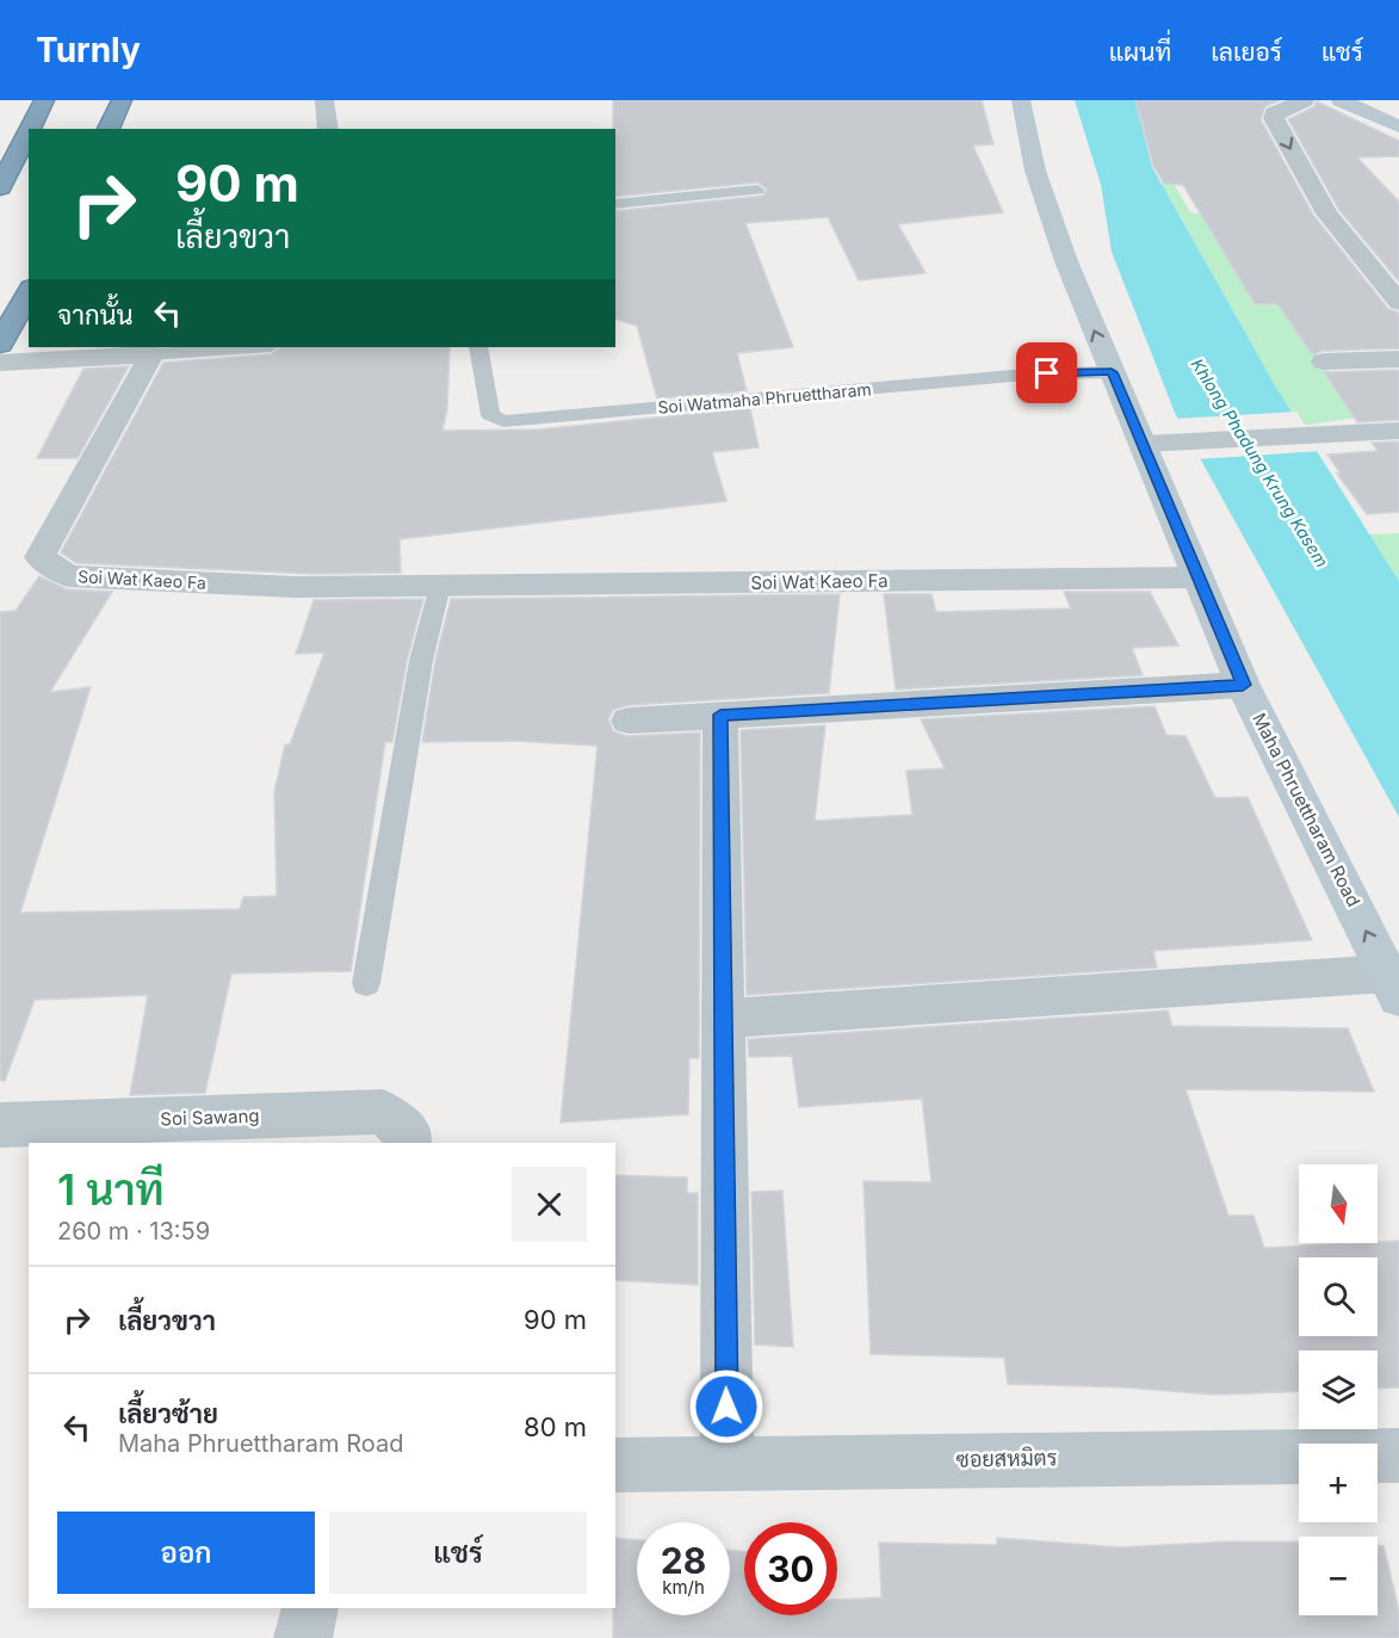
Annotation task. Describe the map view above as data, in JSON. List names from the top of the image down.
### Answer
{
  "streets": {
    "main road": ["Maha Phruettharam Road"],
    "street": ["Soi Wat Kaeo Fa", "Soi Sawang", "ซอยสหมิตร"],
    "lane": ["Soi Watmaha Phruettharam"]
  },
  "crossings": [
    ["Soi Watmaha Phruettharam", "Maha Phruettharam Road"],
    ["Soi Wat Kaeo Fa", "Maha Phruettharam Road"]
  ],
  "one_way": ["Maha Phruettharam Road"],
  "water": ["Khlong Phadung Krung Kasem"],
  "north": "bottom",
  "page": {
    "header": "Turnly",
    "nav": ["แผนที่", "เลเยอร์", "แชร์"],
    "turn": ["90 m", "เลี้ยวขวา"],
    "then": "จากนั้น",
    "heading": ["1 นาที", "260 m · 13:59"],
    "map_buttons": ["+", "−"],
    "list": [
      {
        "name": "เลี้ยวขวา",
        "value": "90 m"
      },
      {
        "name": "เลี้ยวซ้าย",
        "note": "Maha Phruettharam Road",
        "value": "80 m"
      }
    ],
    "buttons": ["ออก", "แชร์"],
    "speed": "28 km/h",
    "limit": "30"
  }
}
